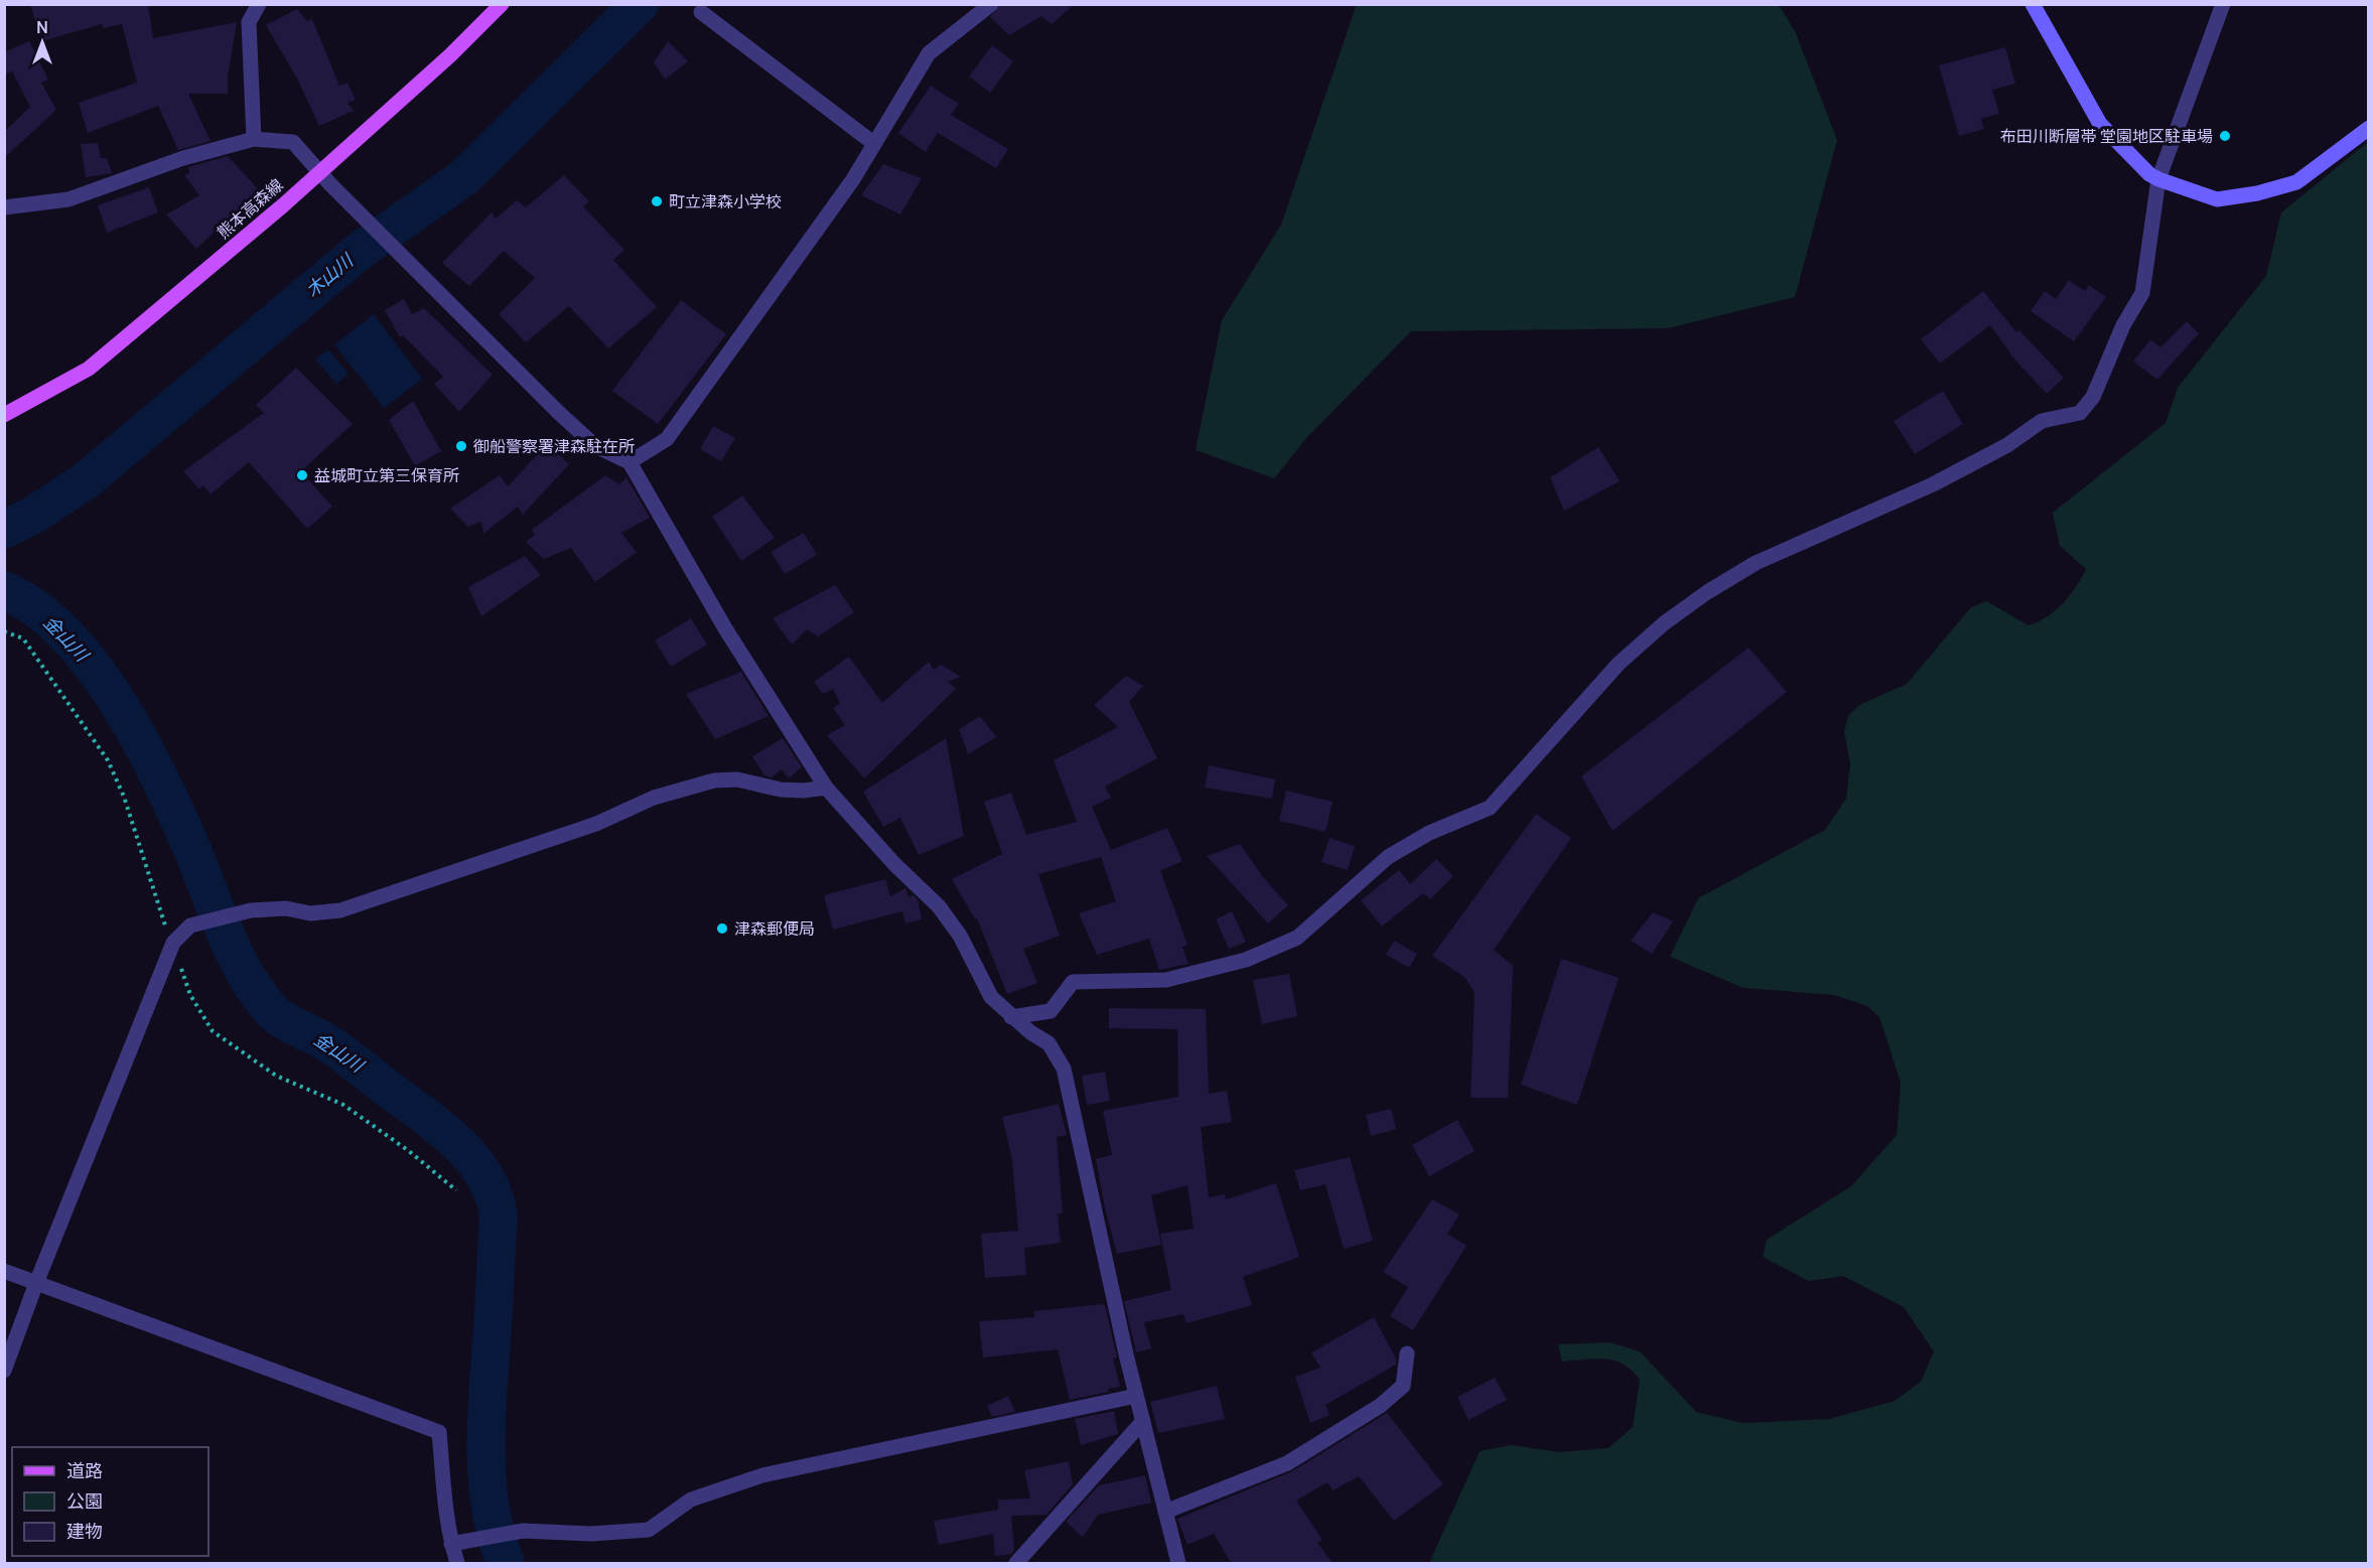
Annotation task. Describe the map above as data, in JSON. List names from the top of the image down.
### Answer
{
  "streets": {
    "main road": ["熊本高森線"]
  },
  "water": ["木山川", "金山川"],
  "places": [
    "布田川断層帯 堂園地区駐車場",
    "町立津森小学校",
    "御船警察署津森駐在所",
    "益城町立第三保育所",
    "津森郵便局"
  ],
  "legend": ["道路", "公園", "建物"],
  "north": "top"
}
